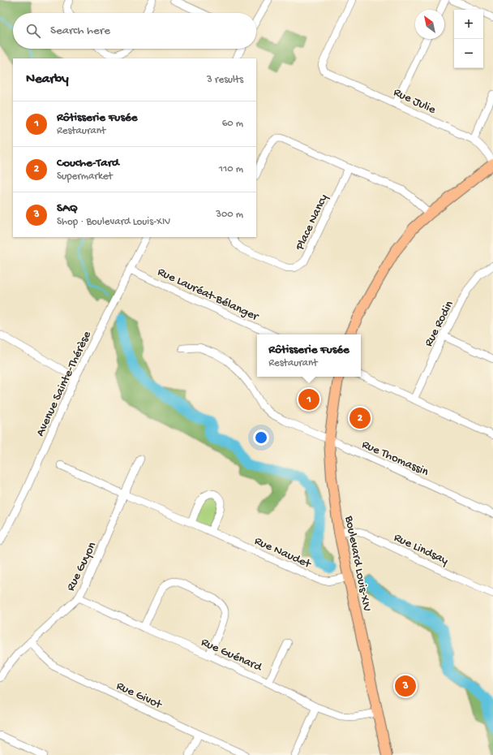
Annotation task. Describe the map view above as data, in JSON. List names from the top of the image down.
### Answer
{
  "streets": {
    "main road": ["Boulevard Louis-XIV"],
    "street": [
      "Rue Julie",
      "Place Nancy",
      "Rue Lauréat-Bélanger",
      "Rue Rodin",
      "Avenue Sainte-Thérèse",
      "Rue Thomassin",
      "Rue Lindsay",
      "Rue Naudet",
      "Rue Guyon",
      "Rue Guénard",
      "Rue Givot"
    ]
  },
  "crossings": [
    ["Rue Lauréat-Bélanger", "Avenue Sainte-Thérèse"],
    ["Rue Thomassin", "Boulevard Louis-XIV"],
    ["Rue Lindsay", "Boulevard Louis-XIV"],
    ["Rue Naudet", "Boulevard Louis-XIV"],
    ["Rue Naudet", "Rue Guyon"],
    ["Boulevard Louis-XIV", "Rue Guénard"],
    ["Rue Guyon", "Rue Guénard"],
    ["Rue Guyon", "Rue Givot"]
  ],
  "north": "top left",
  "page": {
    "map_buttons": ["+", "−"],
    "search": "Search here",
    "heading": ["Nearby", "3 results"],
    "list": [
      {
        "mark": "1",
        "name": "Rôtisserie Fusée",
        "note": "Restaurant",
        "value": "60 m"
      },
      {
        "mark": "2",
        "name": "Couche-Tard",
        "note": "Supermarket",
        "value": "110 m"
      },
      {
        "mark": "3",
        "name": "SAQ",
        "note": "Shop · Boulevard Louis-XIV",
        "value": "300 m"
      }
    ],
    "popup": ["Rôtisserie Fusée", "Restaurant"],
    "pins": ["1", "2", "3"]
  }
}
